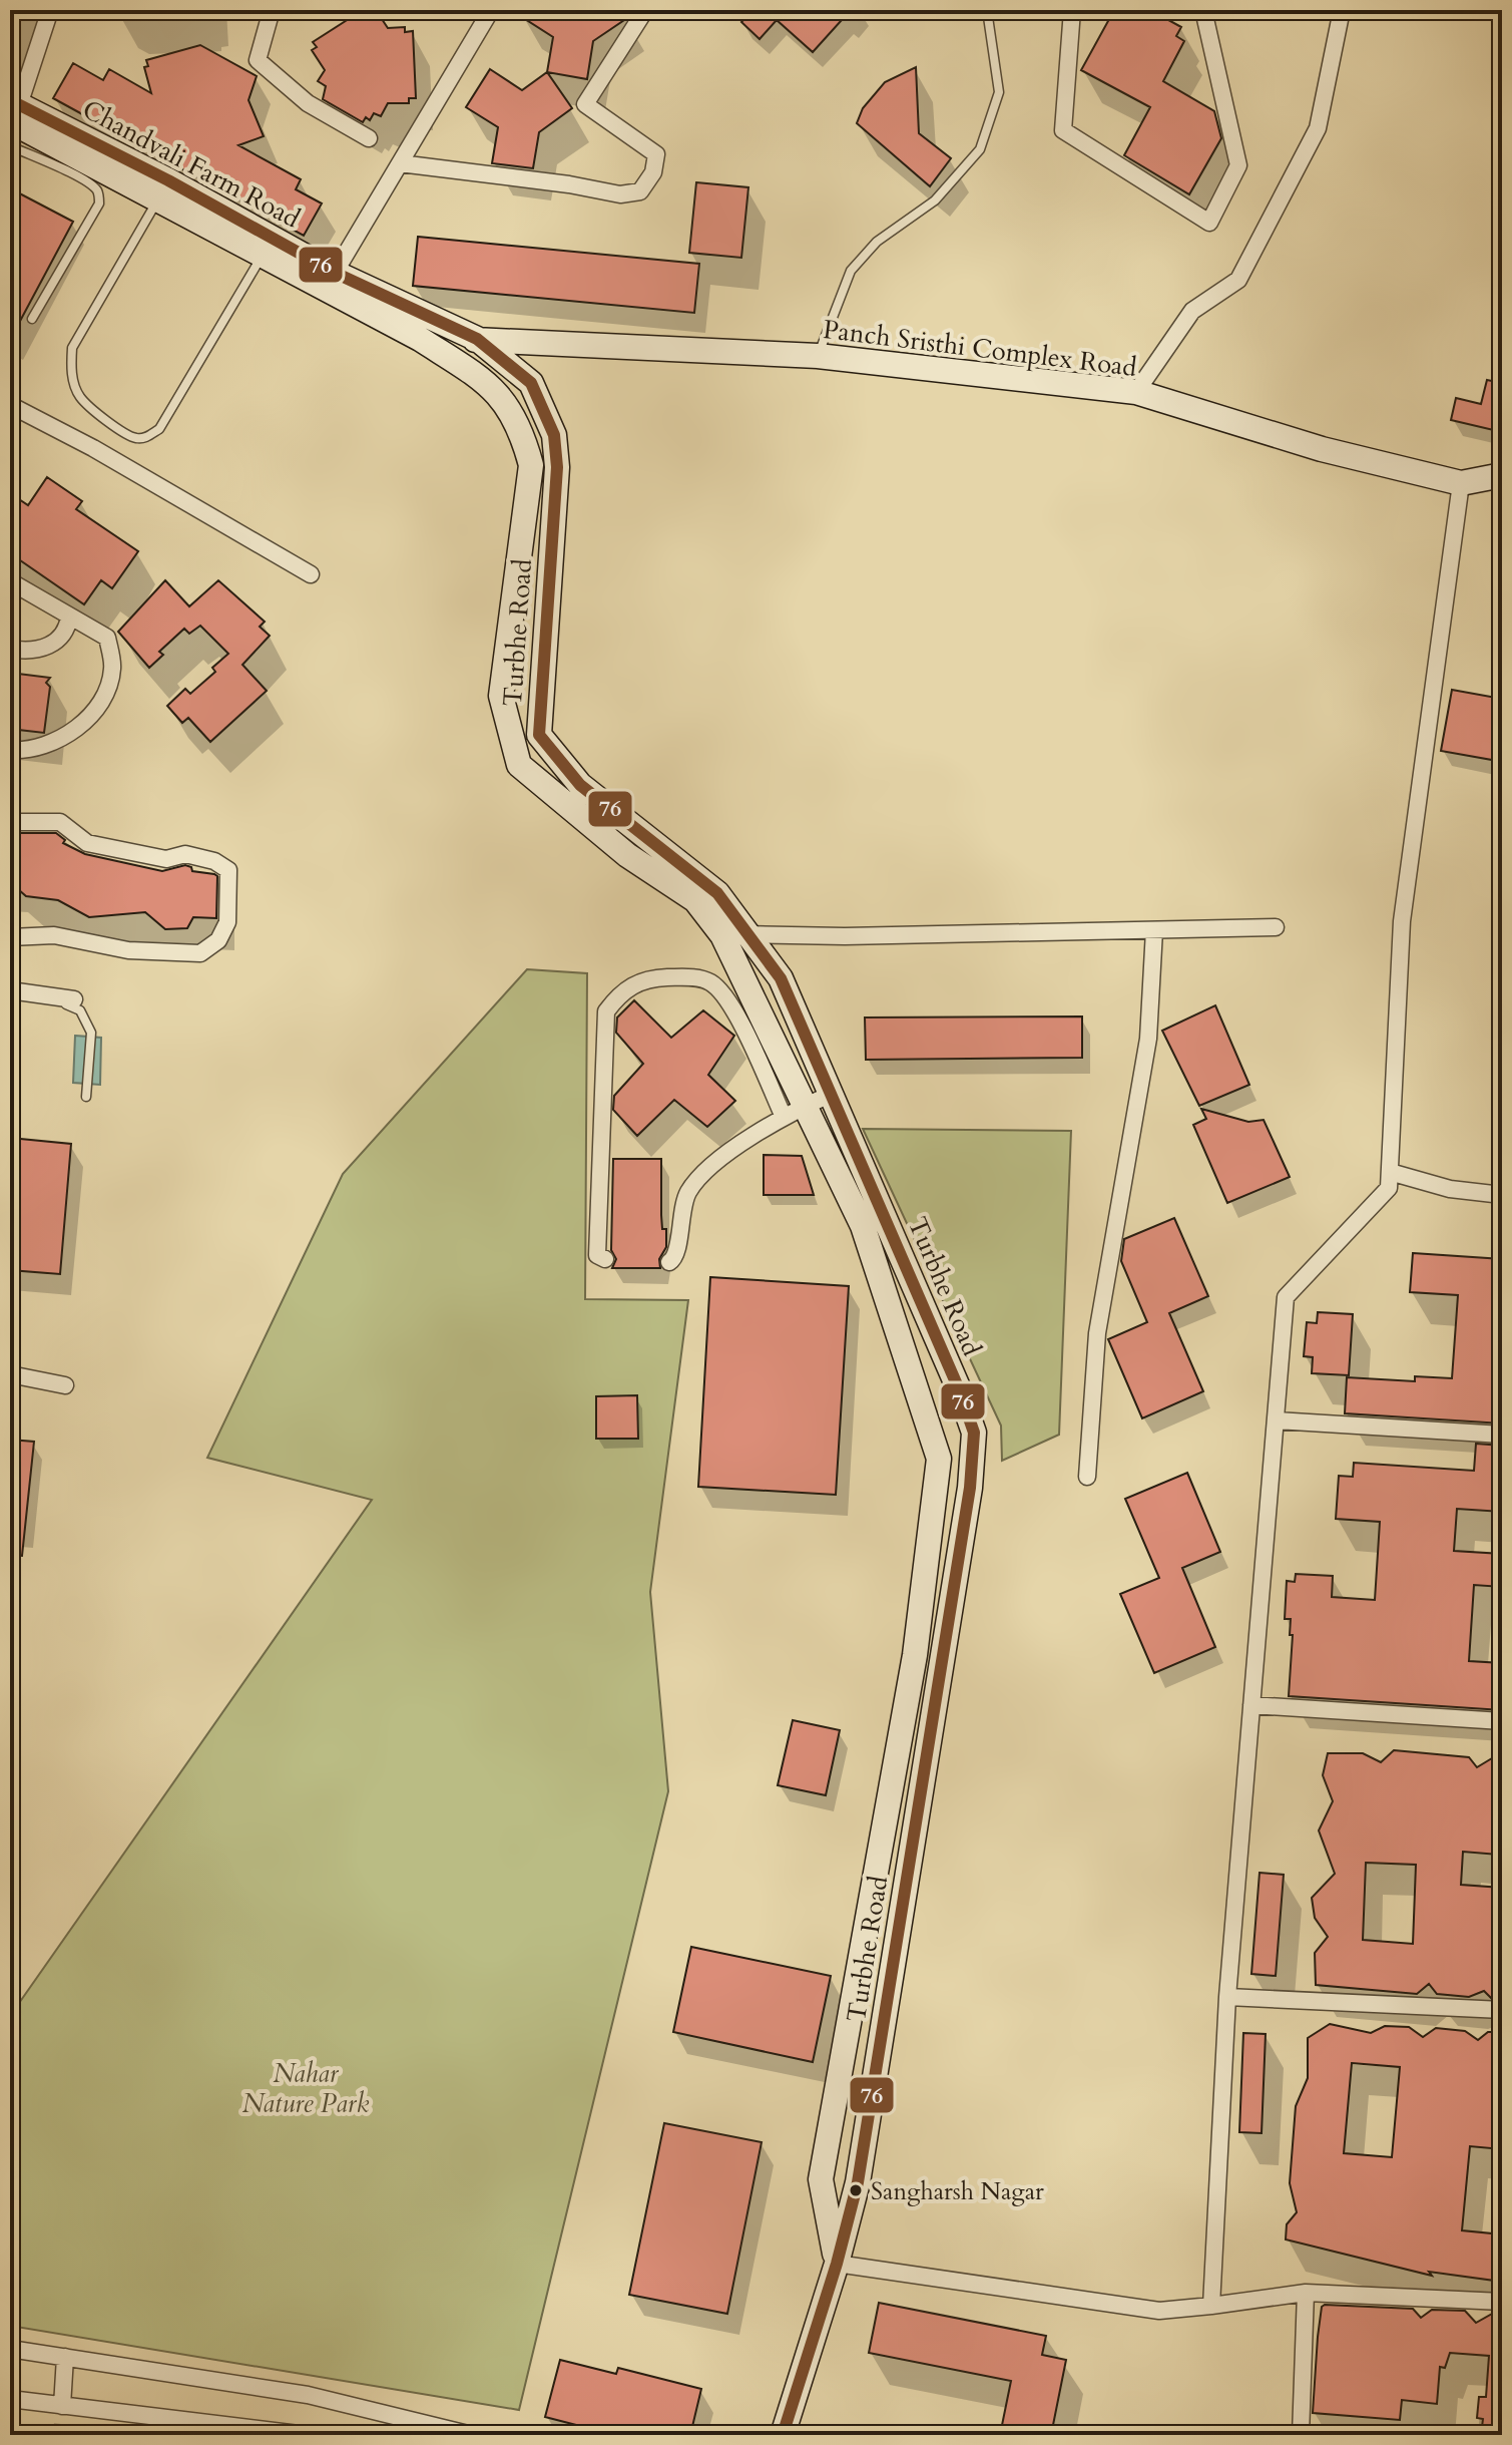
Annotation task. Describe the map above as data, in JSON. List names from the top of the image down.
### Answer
{
  "streets": {
    "street": ["Chandvali Farm Road", "Panch Sristhi Complex Road", "Turbhe Road"]
  },
  "crossings": [
    ["Chandvali Farm Road", "Panch Sristhi Complex Road"],
    ["Chandvali Farm Road", "Turbhe Road"],
    ["Panch Sristhi Complex Road", "Turbhe Road"]
  ],
  "parks": ["Nahar Nature Park"],
  "places": ["Sangharsh Nagar"],
  "lines": ["transit line 76"]
}
